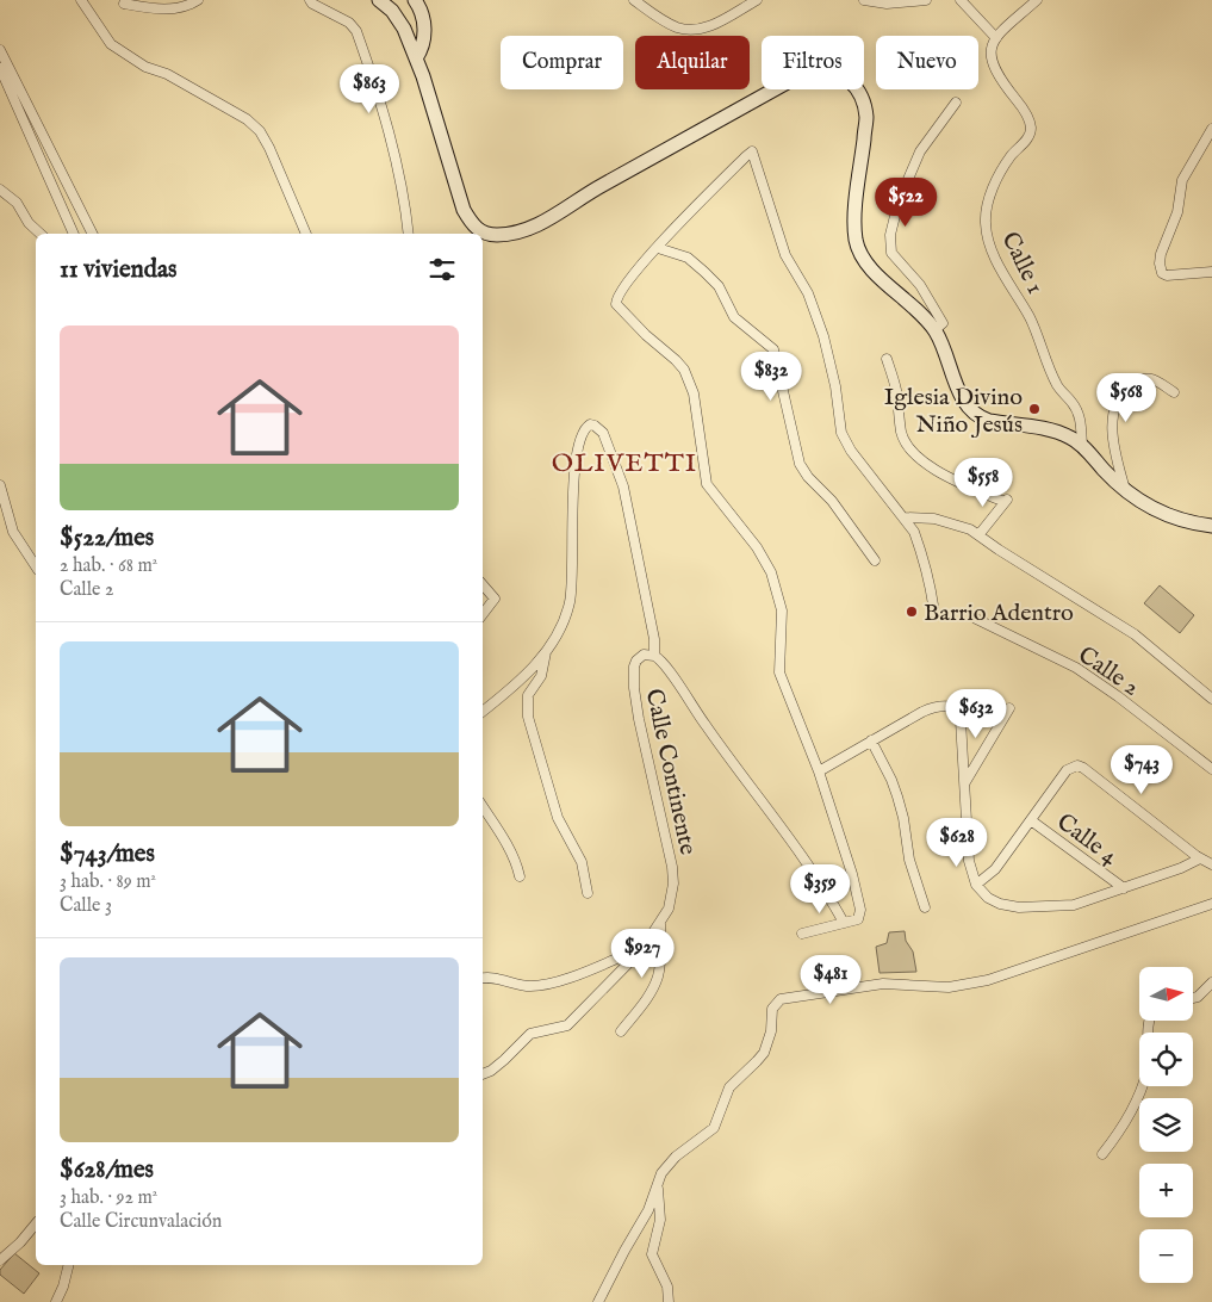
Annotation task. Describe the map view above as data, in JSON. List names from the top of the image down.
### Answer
{
  "streets": {
    "street": [
      "Calle 1",
      "Calle 2",
      "Calle Continente",
      "Calle 4"
    ]
  },
  "districts": ["OLIVETTI"],
  "places": ["Iglesia Divino Niño Jesús", "Barrio Adentro"],
  "north": "right",
  "page": {
    "chip": [
      "Comprar",
      "Alquilar",
      "Filtros",
      "Nuevo"
    ],
    "price": [
      "$863",
      "$522",
      "$832",
      "$568",
      "$558",
      "$632",
      "$743",
      "$628",
      "$359",
      "$927",
      "$481"
    ],
    "heading": "11 viviendas",
    "list": [
      {
        "name": "$522/mes",
        "note": "2 hab. · 68 m² · Calle 2"
      },
      {
        "name": "$743/mes",
        "note": "3 hab. · 89 m² · Calle 3"
      },
      {
        "name": "$628/mes",
        "note": "3 hab. · 92 m² · Calle Circunvalación"
      }
    ],
    "map_buttons": ["+", "−"]
  }
}
